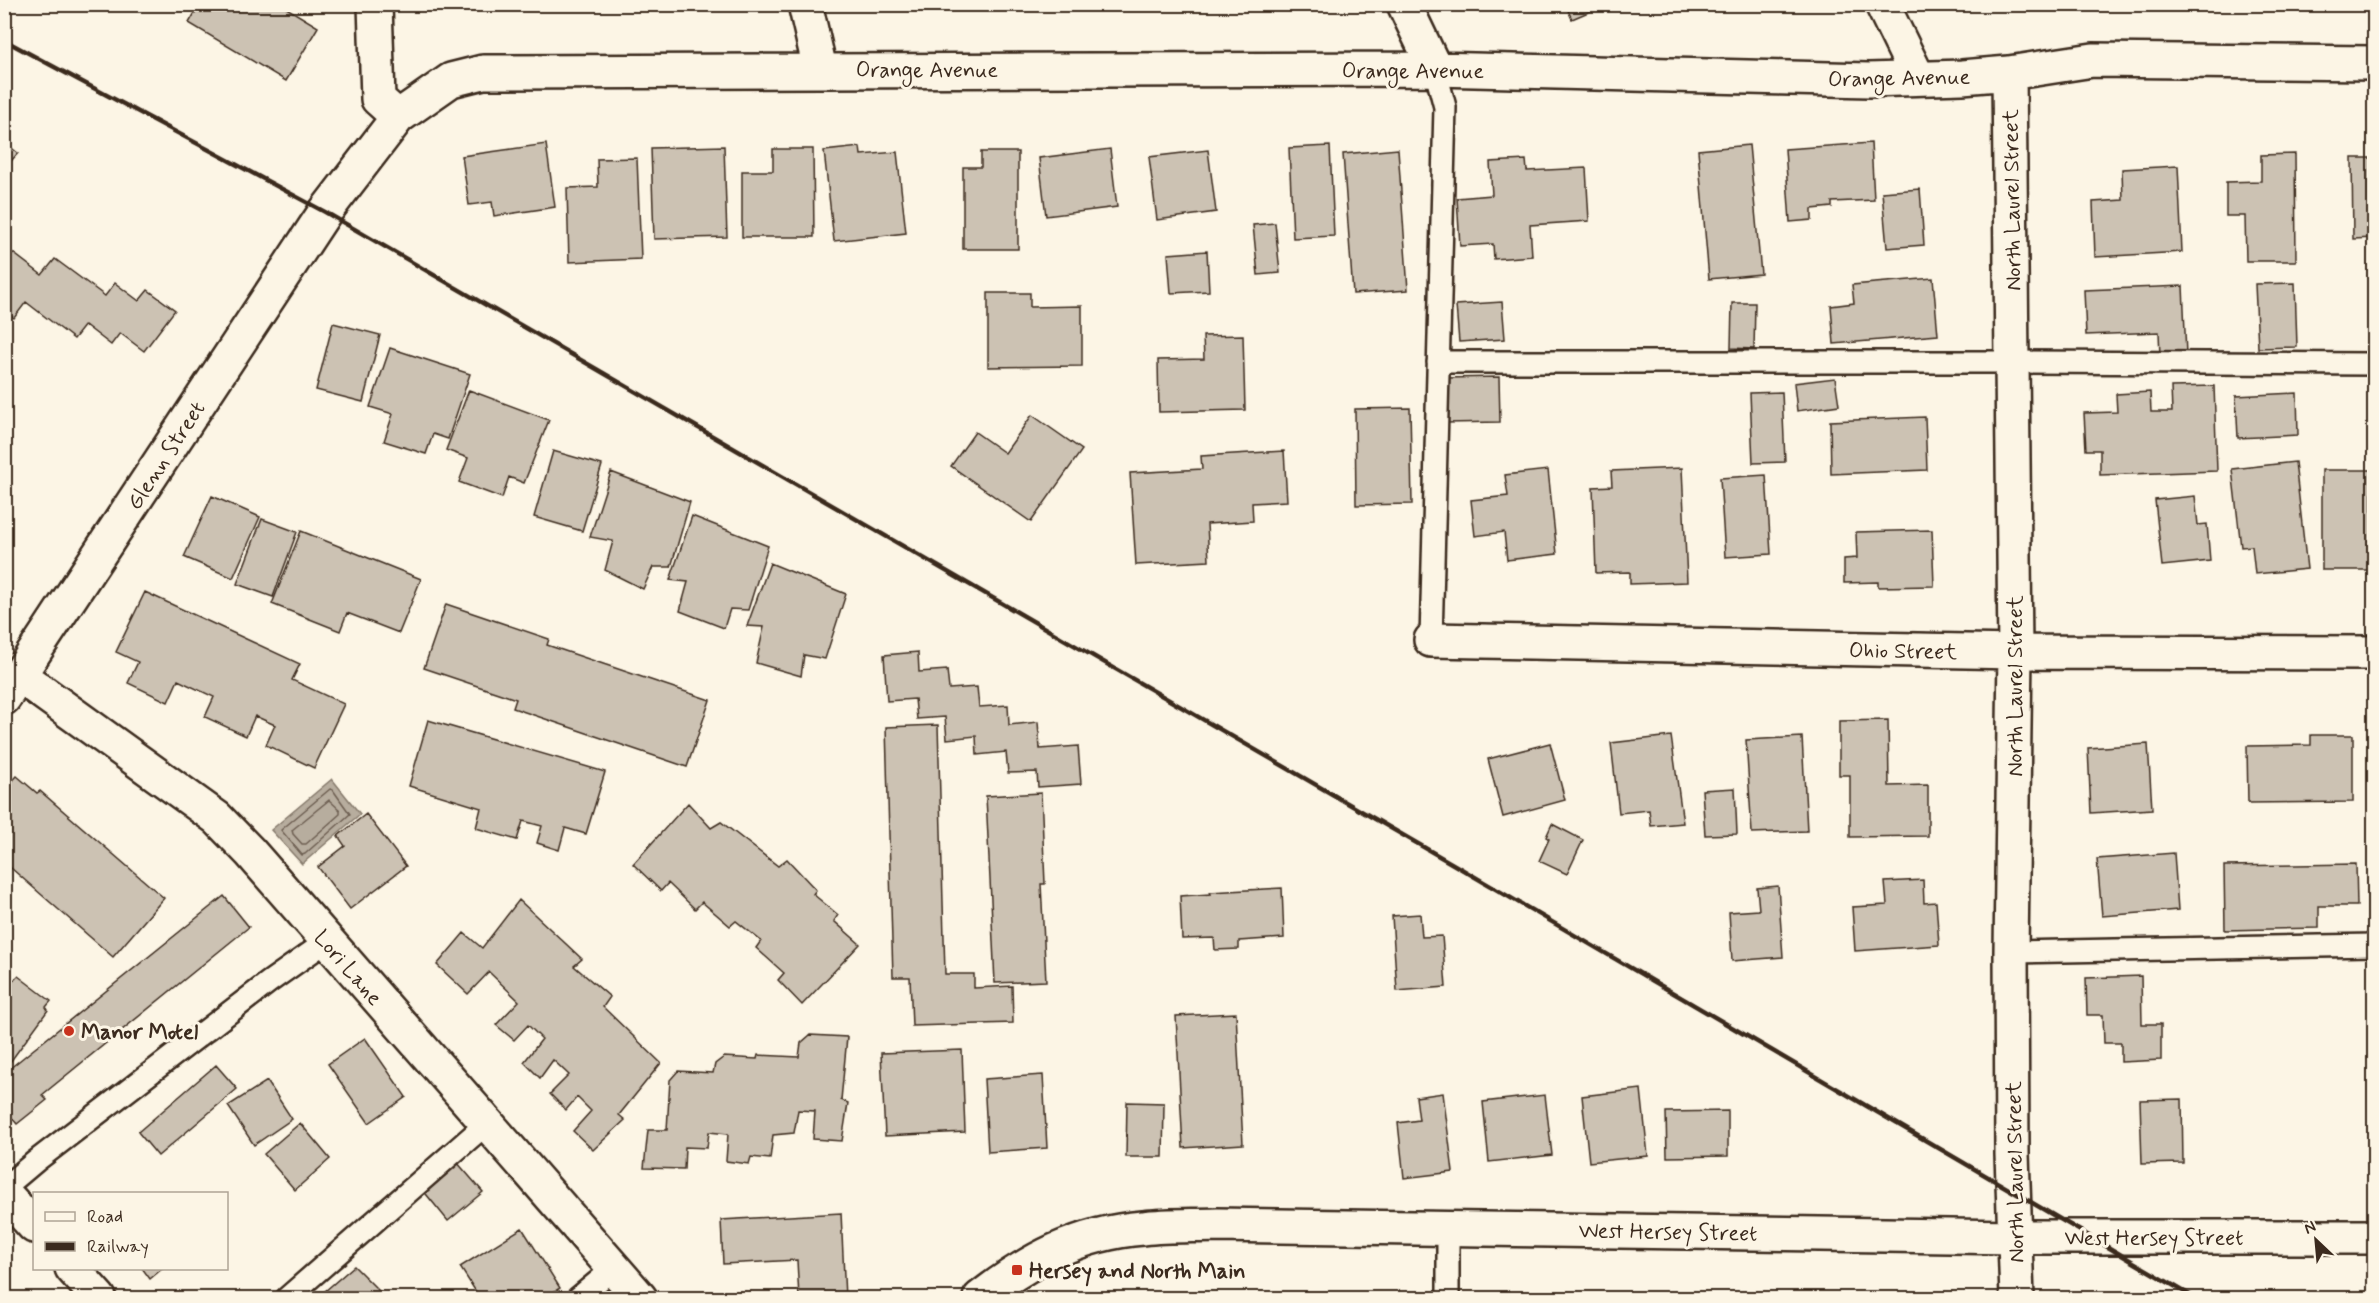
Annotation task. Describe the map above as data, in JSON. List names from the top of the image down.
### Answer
{
  "streets": {
    "street": [
      "Orange Avenue",
      "North Laurel Street",
      "Glenn Street",
      "Ohio Street",
      "Lori Lane",
      "West Hersey Street"
    ]
  },
  "crossings": [
    ["Orange Avenue", "North Laurel Street"],
    ["Orange Avenue", "Glenn Street"],
    ["North Laurel Street", "Ohio Street"],
    ["North Laurel Street", "West Hersey Street"],
    ["Glenn Street", "Lori Lane"]
  ],
  "places": {
    "other": ["Manor Motel"],
    "transit": ["Hersey and North Main"]
  },
  "legend": ["Road", "Railway"],
  "north": "top left"
}
